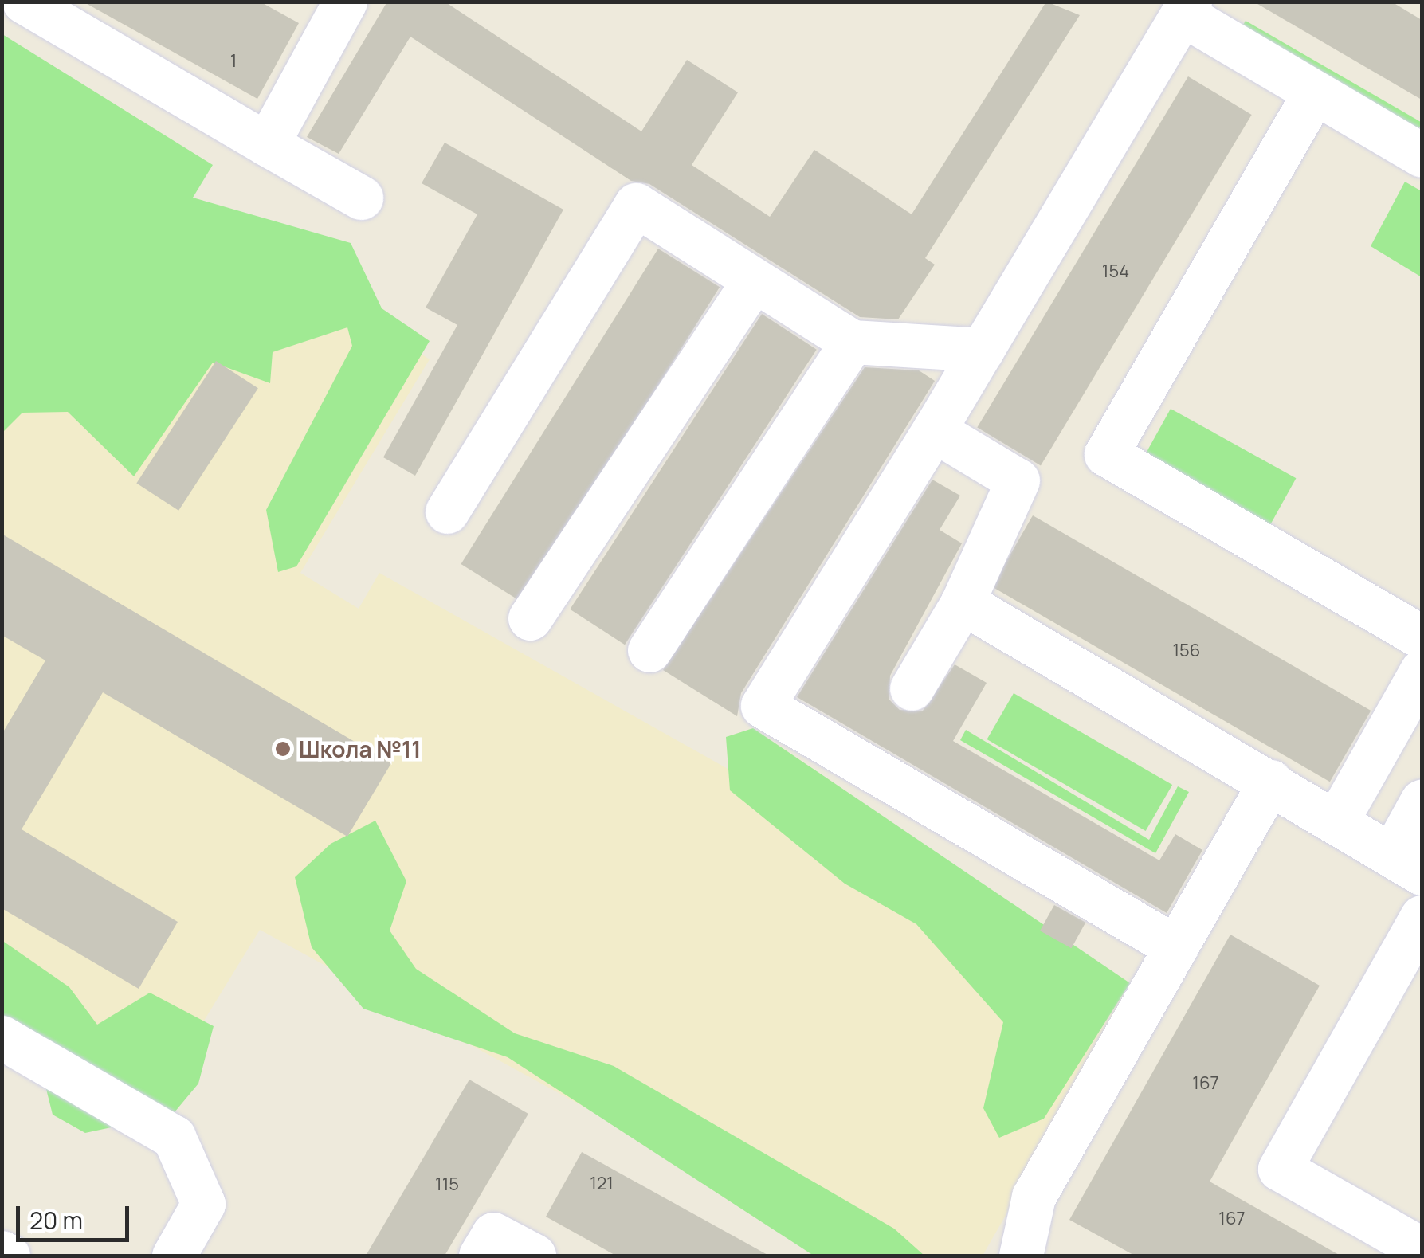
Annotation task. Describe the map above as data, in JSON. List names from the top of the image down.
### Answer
{
  "places": ["Школа №11"],
  "house_numbers": [
    "1",
    "154",
    "156",
    "167",
    "121",
    "115",
    "167"
  ],
  "scale_bar": "20 m"
}
